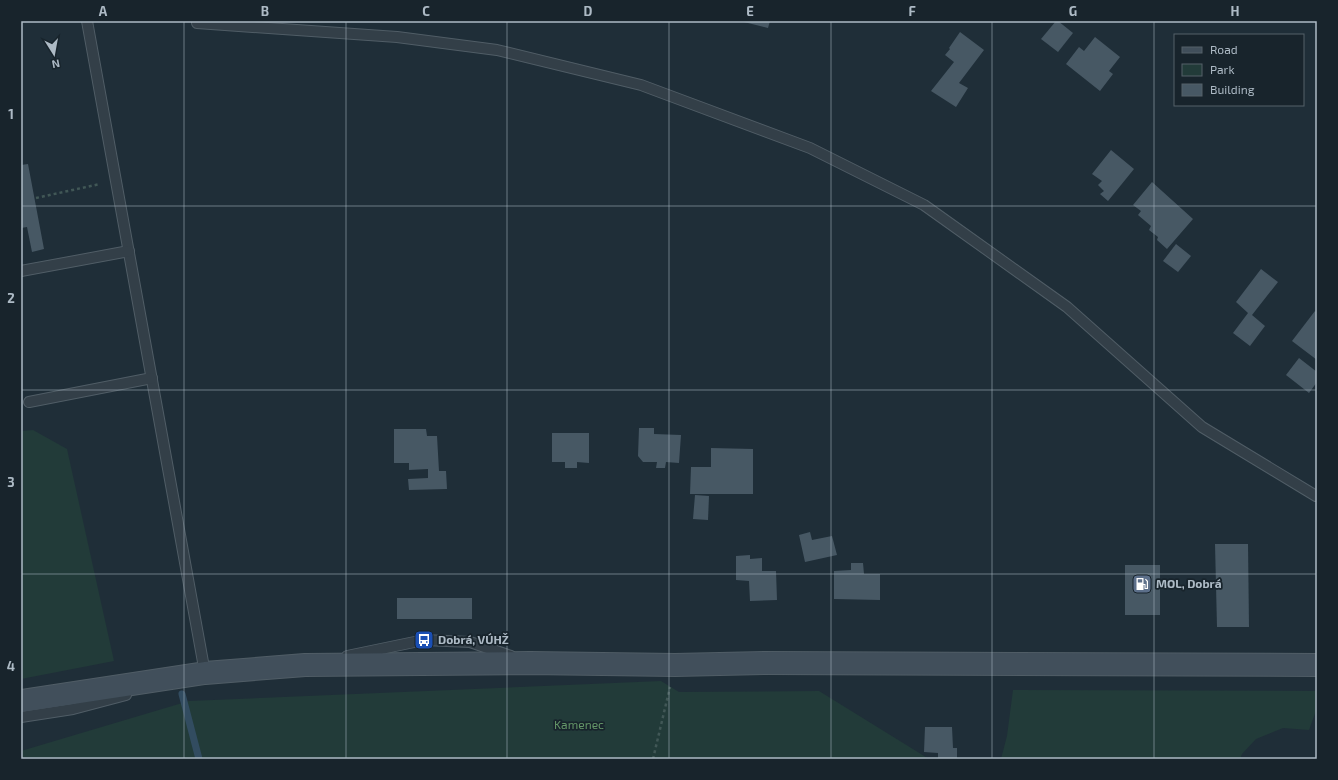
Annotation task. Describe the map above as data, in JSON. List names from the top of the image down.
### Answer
{
  "parks": ["Kamenec"],
  "places": {
    "fuel station": ["MOL, Dobrá"],
    "bus stop": ["Dobrá, VÚHŽ"]
  },
  "legend": ["Road", "Park", "Building"],
  "north": "bottom",
  "grid": {
    "columns": [
      "A",
      "B",
      "C",
      "D",
      "E",
      "F",
      "G",
      "H"
    ],
    "rows": [
      "1",
      "2",
      "3",
      "4"
    ]
  }
}
